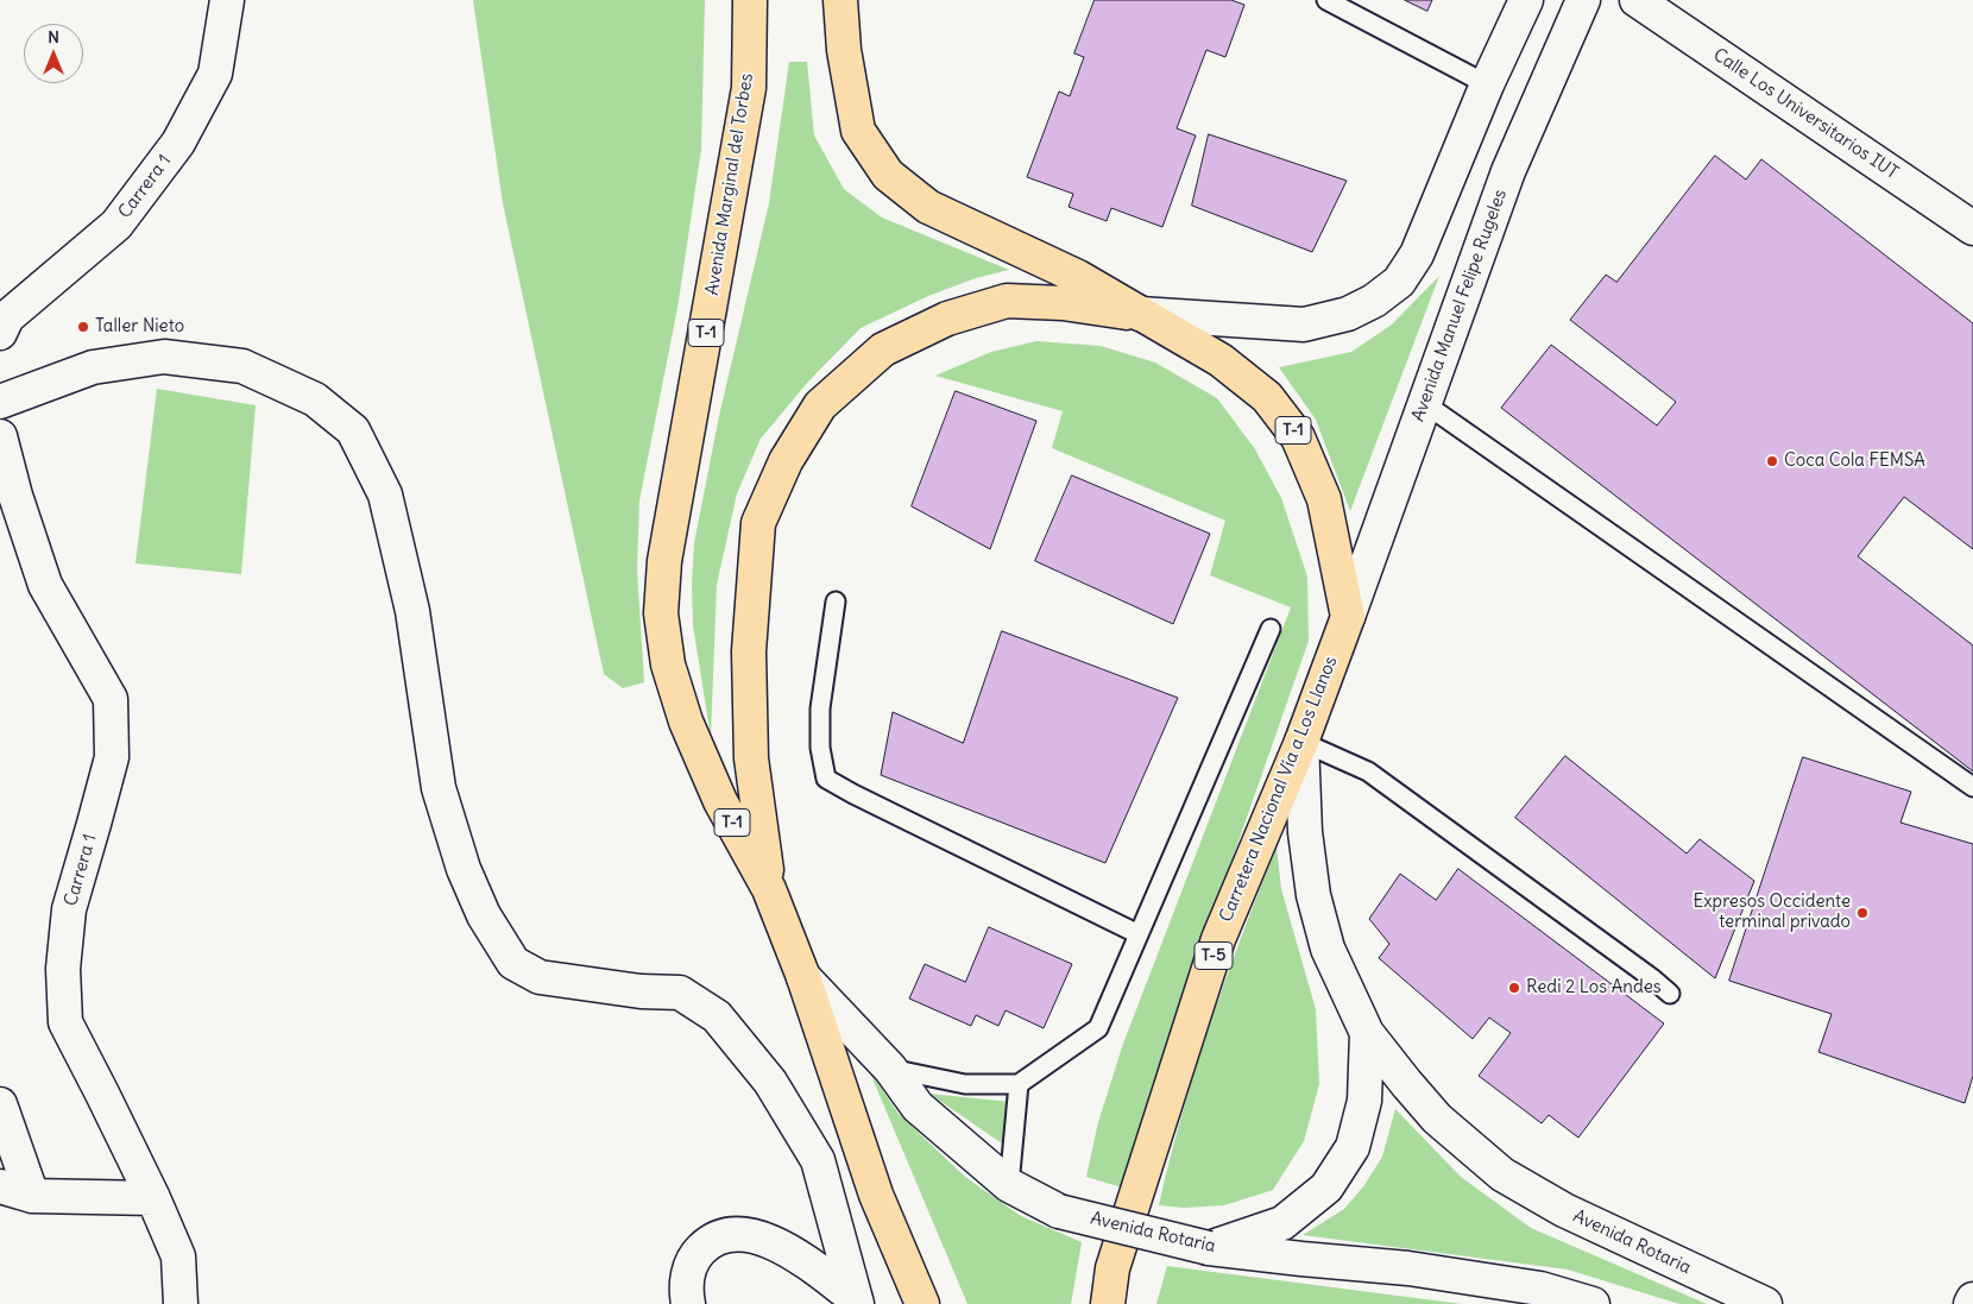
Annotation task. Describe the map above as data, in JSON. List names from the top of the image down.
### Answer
{
  "streets": {
    "highway": [
      "Avenida Marginal del Torbes",
      "T-1",
      "Carretera Nacional Vía a Los Llanos",
      "T-5"
    ],
    "street": [
      "Calle Los Universitarios IUT",
      "Carrera 1",
      "Avenida Manuel Felipe Rugeles",
      "Avenida Rotaria"
    ]
  },
  "crossings": [
    ["Avenida Marginal del Torbes", "Avenida Rotaria"],
    ["Avenida Manuel Felipe Rugeles", "T-1"],
    ["Avenida Manuel Felipe Rugeles", "Carretera Nacional Vía a Los Llanos"],
    ["T-1", "Carretera Nacional Vía a Los Llanos"],
    ["Carretera Nacional Vía a Los Llanos", "Avenida Rotaria"]
  ],
  "places": [
    "Taller Nieto",
    "Coca Cola FEMSA",
    "Expresos Occidente terminal privado",
    "Redi 2 Los Andes"
  ],
  "north": "top"
}
